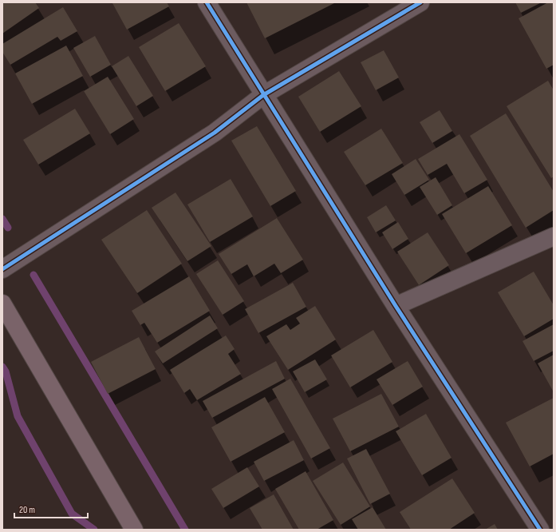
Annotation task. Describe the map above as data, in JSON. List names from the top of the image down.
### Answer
{
  "scale_bar": "20 m"
}
